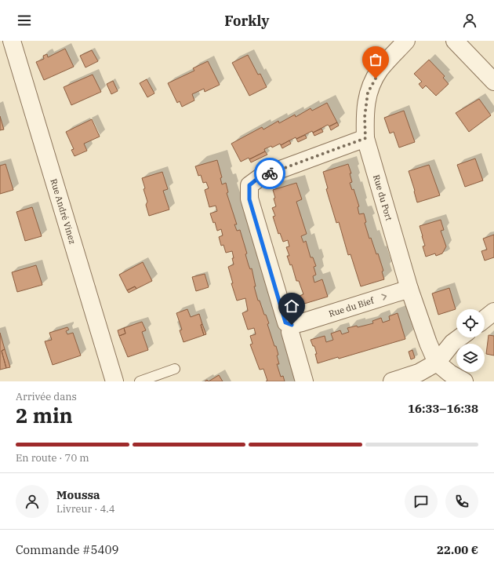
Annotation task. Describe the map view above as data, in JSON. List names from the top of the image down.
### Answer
{
  "streets": {
    "street": ["Rue du Port", "Rue André Vinez", "Rue du Bief"]
  },
  "crossings": [
    ["Rue du Port", "Rue du Bief"]
  ],
  "page": {
    "header": "Forkly",
    "heading": ["2 min", "Arrivée dans", "16:33–16:38"],
    "panel": [
      "Moussa",
      "Livreur · 4.4",
      "Commande #5409",
      "22.00 €"
    ],
    "bar": "En route · 70 m"
  }
}
